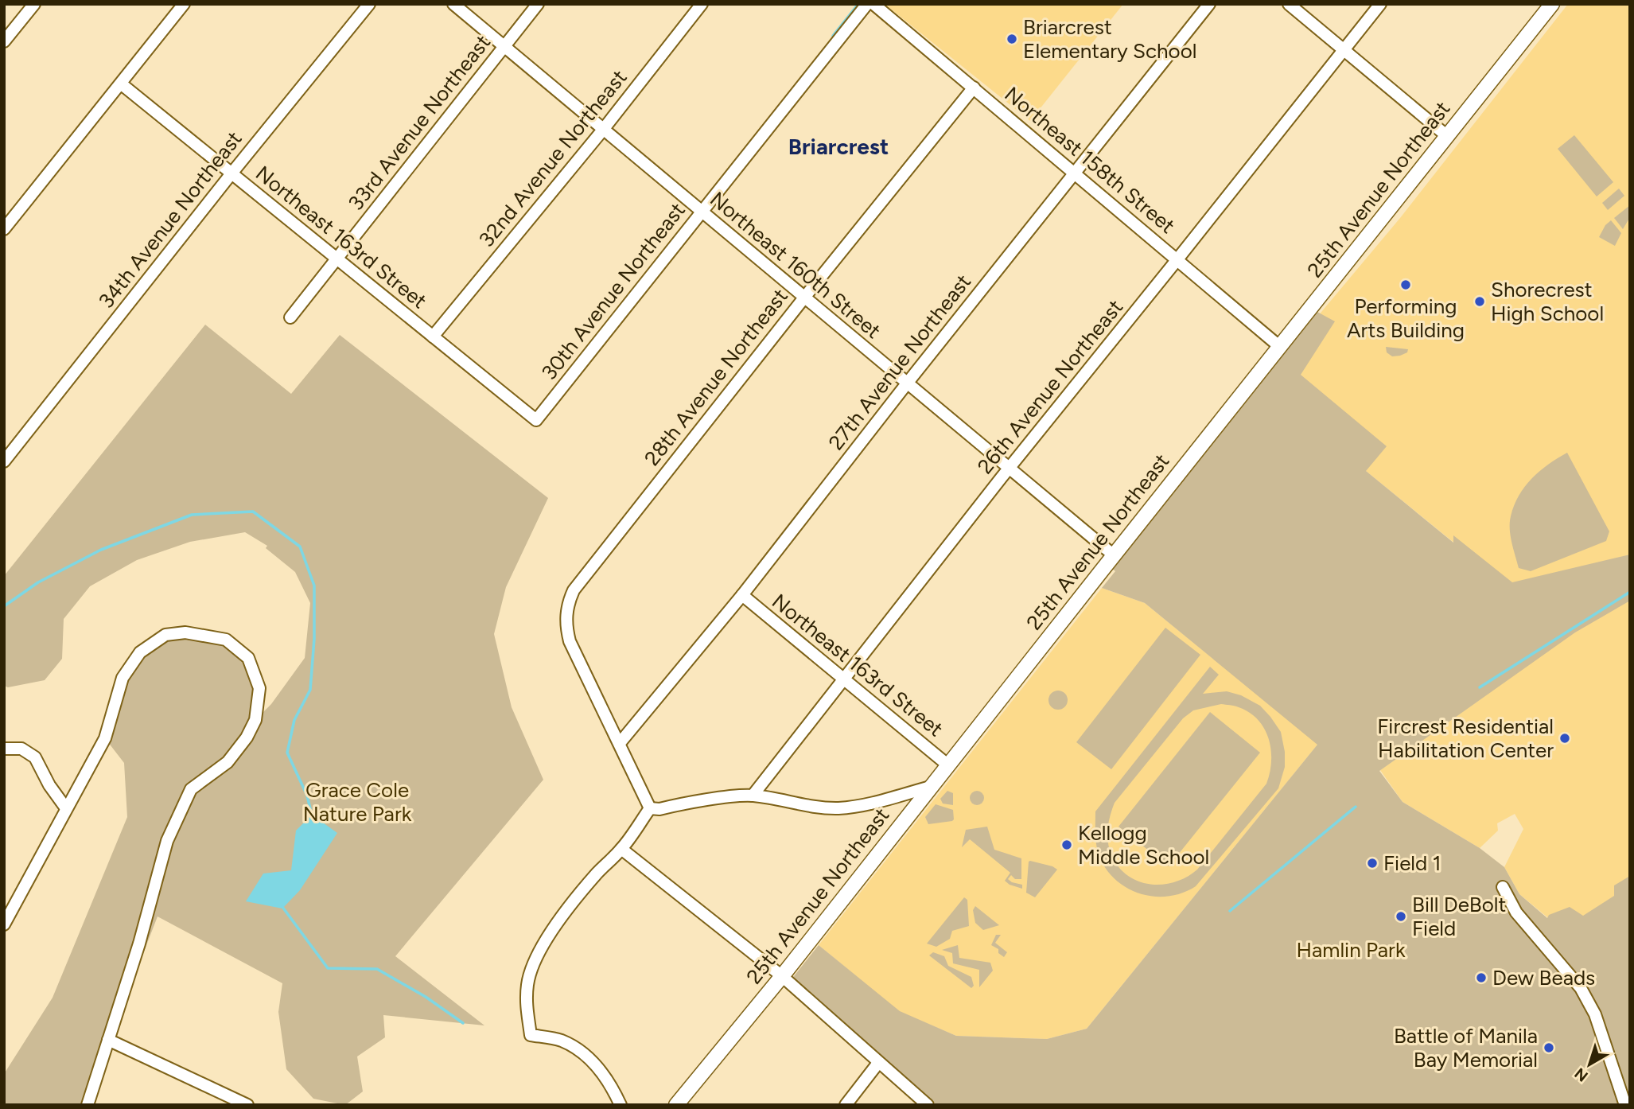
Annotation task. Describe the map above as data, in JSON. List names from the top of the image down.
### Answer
{
  "streets": {
    "street": [
      "33rd Avenue Northeast",
      "32nd Avenue Northeast",
      "Northeast 158th Street",
      "25th Avenue Northeast",
      "34th Avenue Northeast",
      "Northeast 163rd Street",
      "Northeast 160th Street",
      "30th Avenue Northeast",
      "27th Avenue Northeast",
      "28th Avenue Northeast",
      "26th Avenue Northeast"
    ]
  },
  "crossings": [
    ["33rd Avenue Northeast", "Northeast 163rd Street"],
    ["33rd Avenue Northeast", "Northeast 160th Street"],
    ["32nd Avenue Northeast", "Northeast 163rd Street"],
    ["32nd Avenue Northeast", "Northeast 160th Street"],
    ["Northeast 158th Street", "25th Avenue Northeast"],
    ["Northeast 158th Street", "27th Avenue Northeast"],
    ["Northeast 158th Street", "28th Avenue Northeast"],
    ["Northeast 158th Street", "26th Avenue Northeast"],
    ["25th Avenue Northeast", "Northeast 163rd Street"],
    ["25th Avenue Northeast", "Northeast 160th Street"],
    ["34th Avenue Northeast", "Northeast 163rd Street"],
    ["Northeast 163rd Street", "30th Avenue Northeast"],
    ["Northeast 163rd Street", "27th Avenue Northeast"],
    ["Northeast 163rd Street", "26th Avenue Northeast"],
    ["Northeast 160th Street", "30th Avenue Northeast"],
    ["Northeast 160th Street", "27th Avenue Northeast"],
    ["Northeast 160th Street", "28th Avenue Northeast"],
    ["Northeast 160th Street", "26th Avenue Northeast"],
    ["27th Avenue Northeast", "28th Avenue Northeast"]
  ],
  "districts": ["Briarcrest"],
  "parks": ["Grace Cole Nature Park", "Hamlin Park"],
  "places": [
    "Briarcrest Elementary School",
    "Performing Arts Building",
    "Shorecrest High School",
    "Fircrest Residential Habilitation Center",
    "Kellogg Middle School",
    "Field 1",
    "Bill DeBolt Field",
    "Dew Beads",
    "Battle of Manila Bay Memorial"
  ],
  "north": "bottom left"
}
